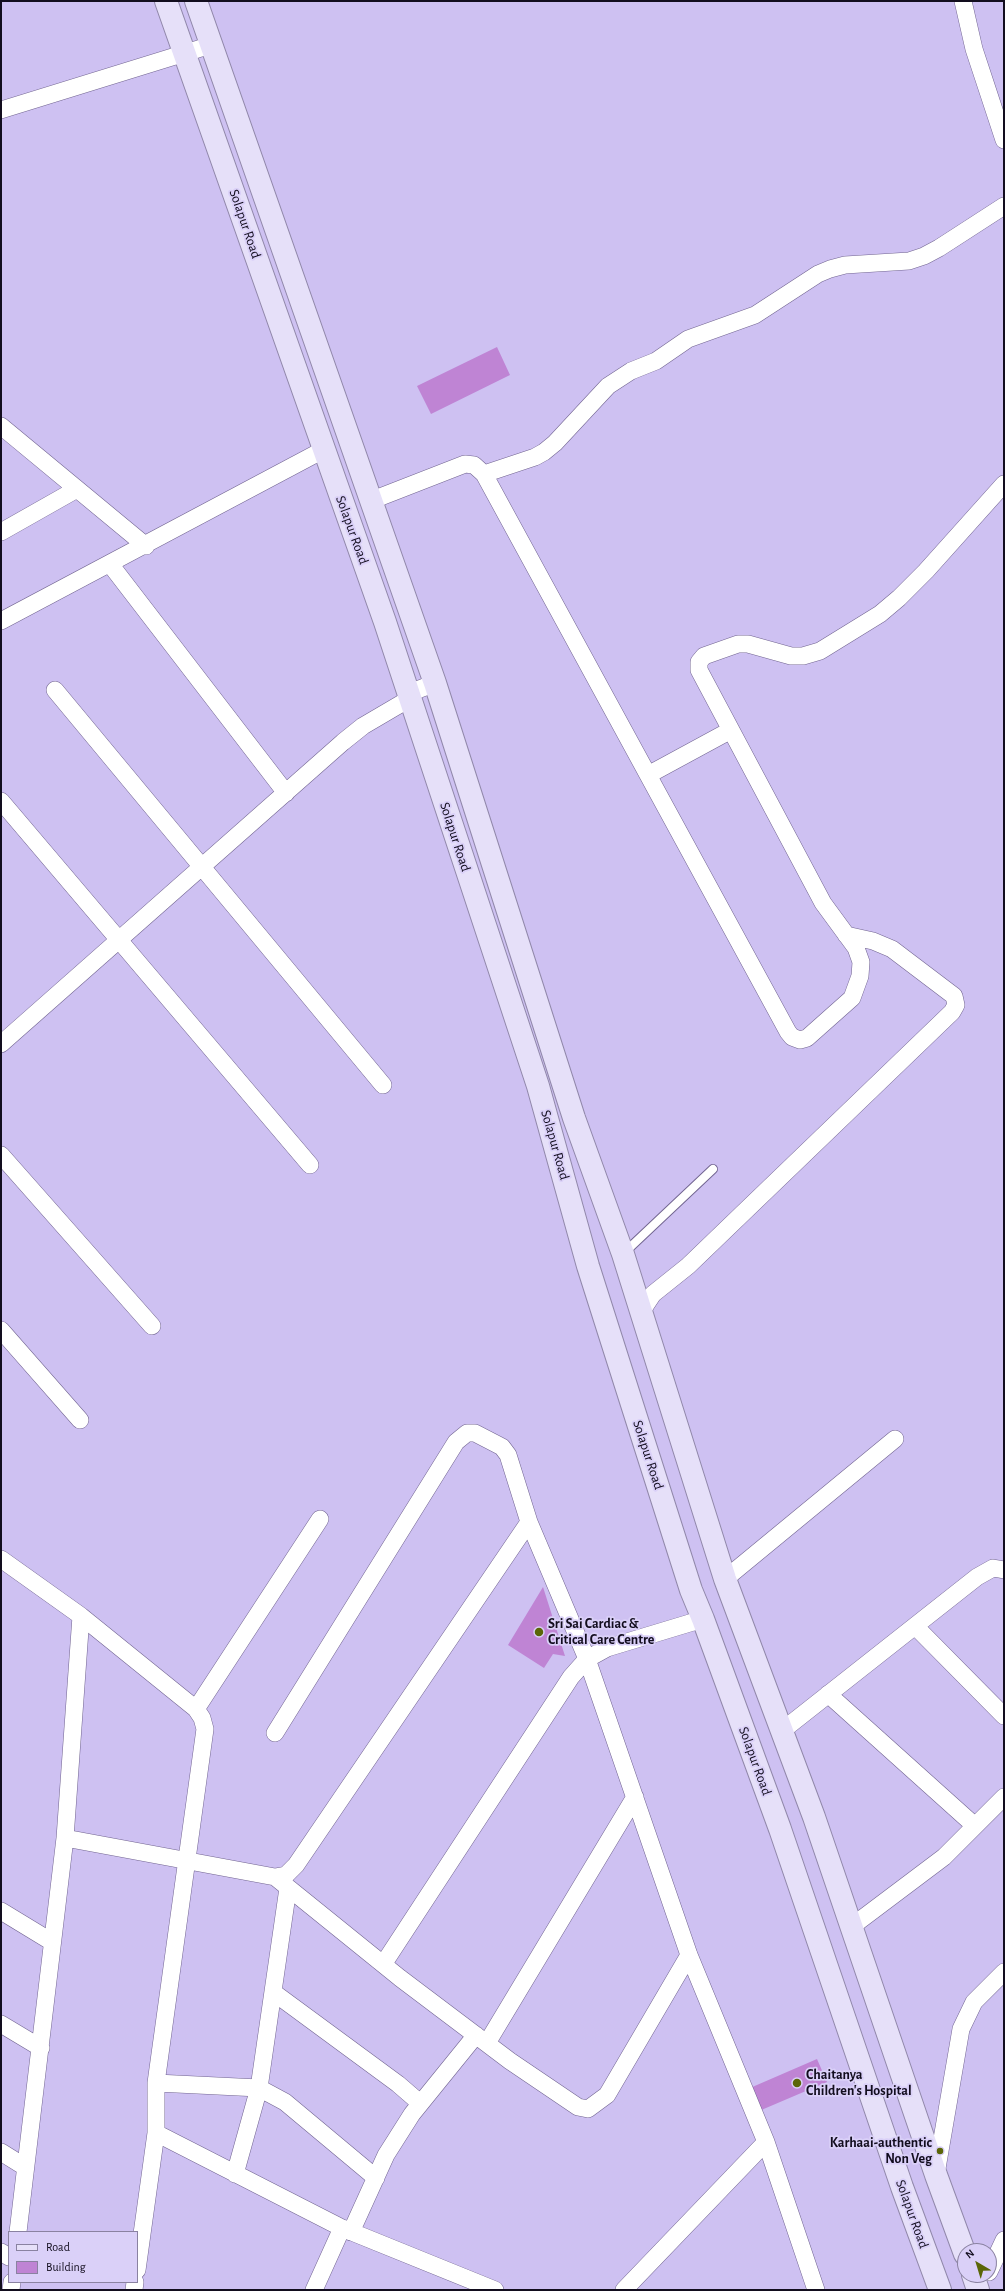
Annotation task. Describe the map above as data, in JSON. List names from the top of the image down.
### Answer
{
  "streets": {
    "main road": ["Solapur Road"]
  },
  "places": ["Sri Sai Cardiac & Critical Care Centre", "Chaitanya Children's Hospital", "Karhaai-authentic Non Veg"],
  "legend": ["Road", "Building"],
  "north": "top left"
}
